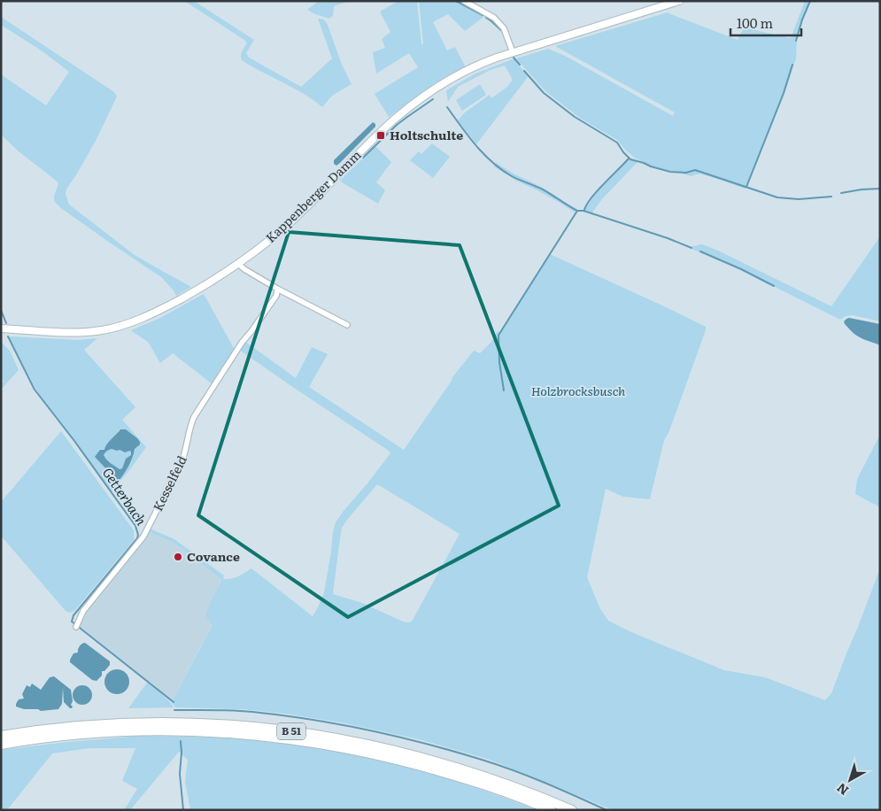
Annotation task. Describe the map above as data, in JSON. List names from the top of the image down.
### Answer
{
  "streets": {
    "highway": ["B 51"],
    "main road": ["Kappenberger Damm"],
    "street": ["Kesselfeld"]
  },
  "water": ["Getterbach"],
  "parks": ["Holzbrocksbusch"],
  "places": {
    "transit": ["Holtschulte"],
    "other": ["Covance"]
  },
  "scale_bar": "100 m",
  "north": "bottom left"
}
